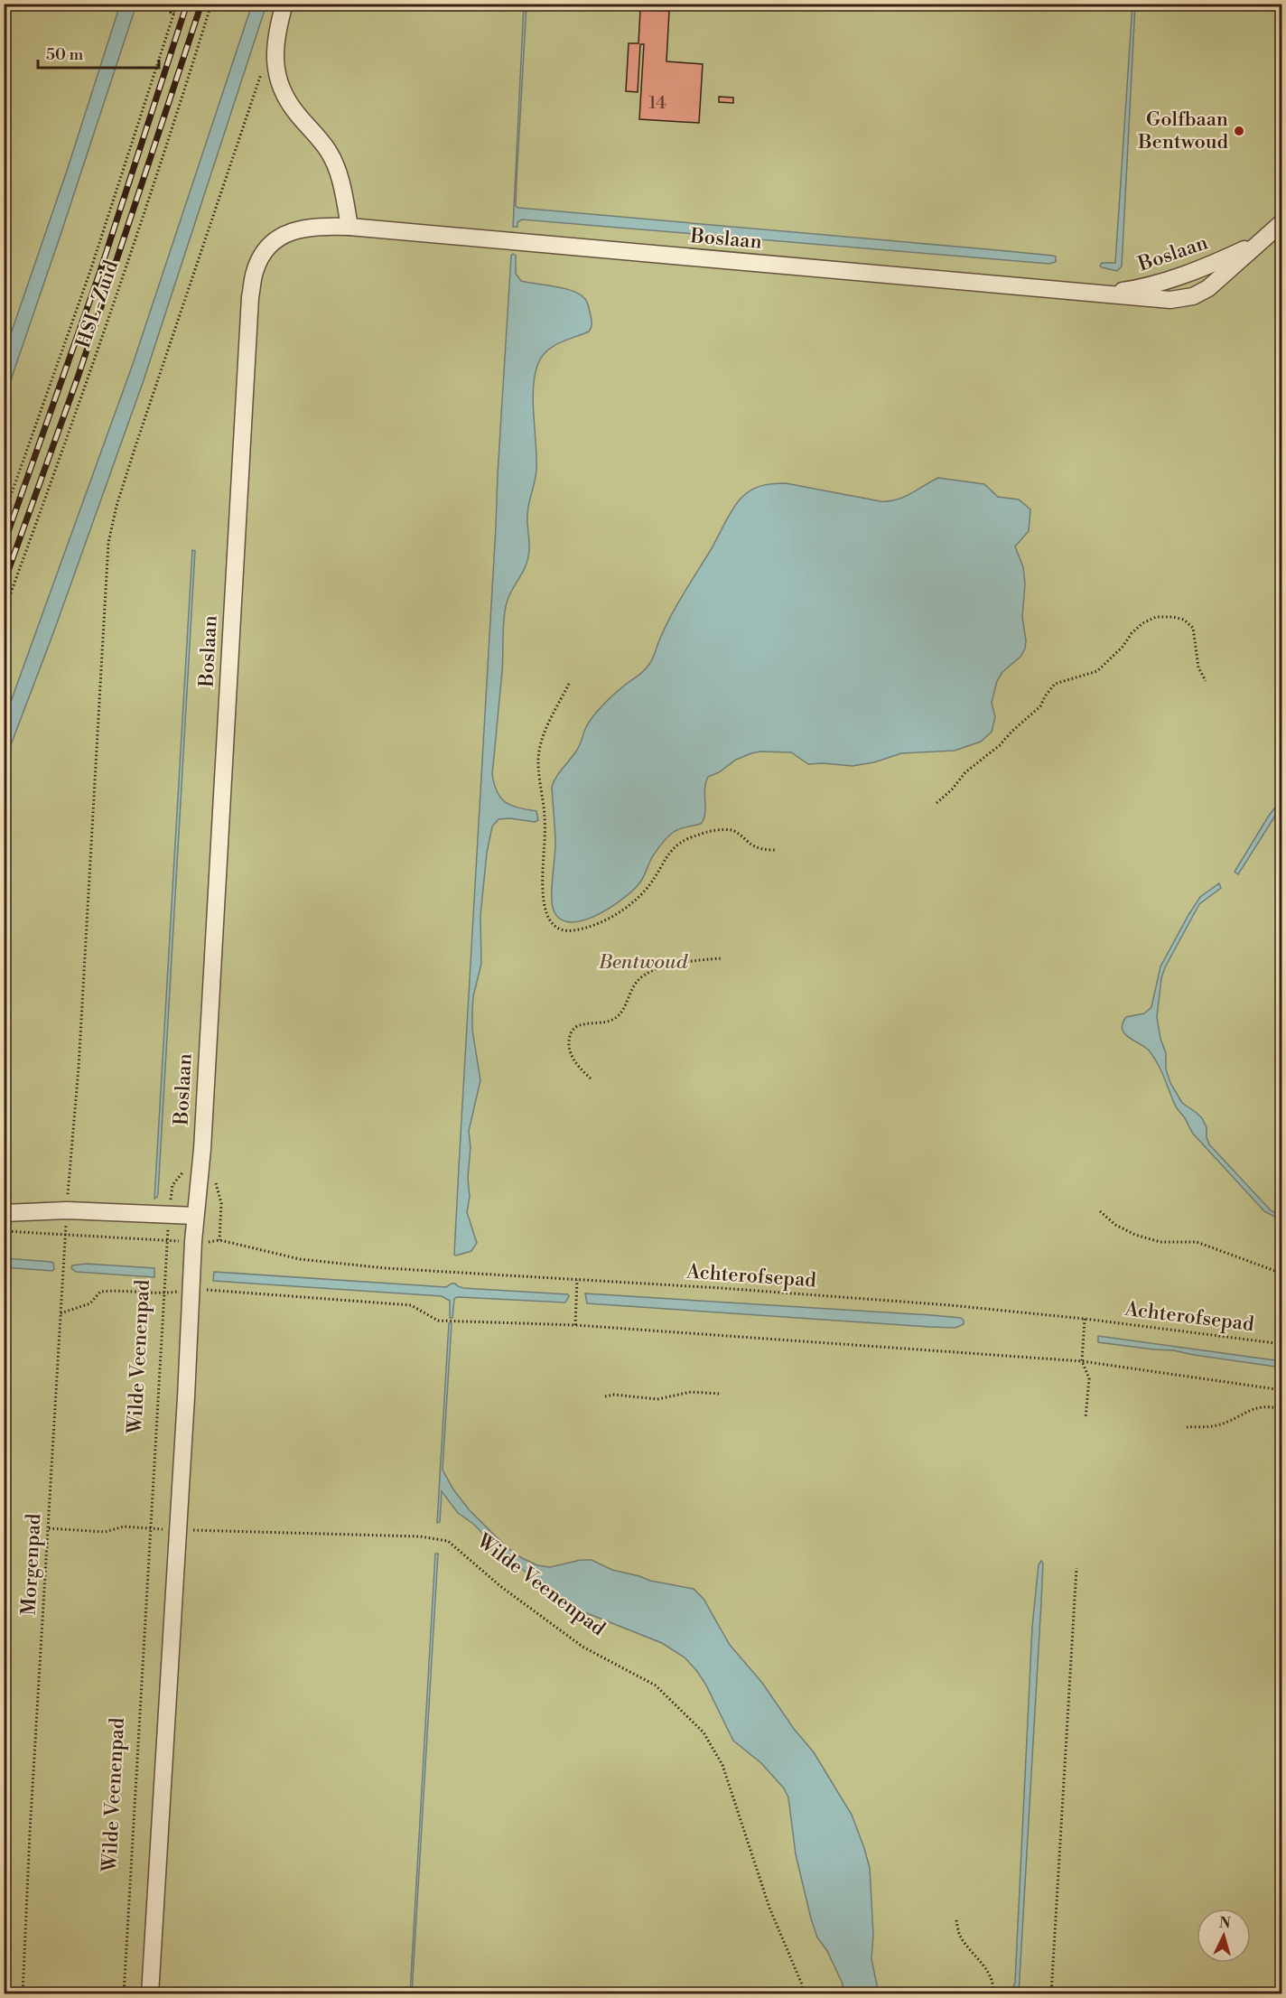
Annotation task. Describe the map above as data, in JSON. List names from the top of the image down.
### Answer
{
  "streets": {
    "street": ["Boslaan"],
    "path": [
      "HSL-Zuid",
      "Achterofsepad",
      "Wilde Veenenpad",
      "Morgenpad"
    ]
  },
  "crossings": [
    ["Wilde Veenenpad", "Morgenpad"]
  ],
  "parks": ["Bentwoud"],
  "places": ["Golfbaan Bentwoud"],
  "house_numbers": ["14"],
  "scale_bar": "50 m",
  "north": "top"
}
